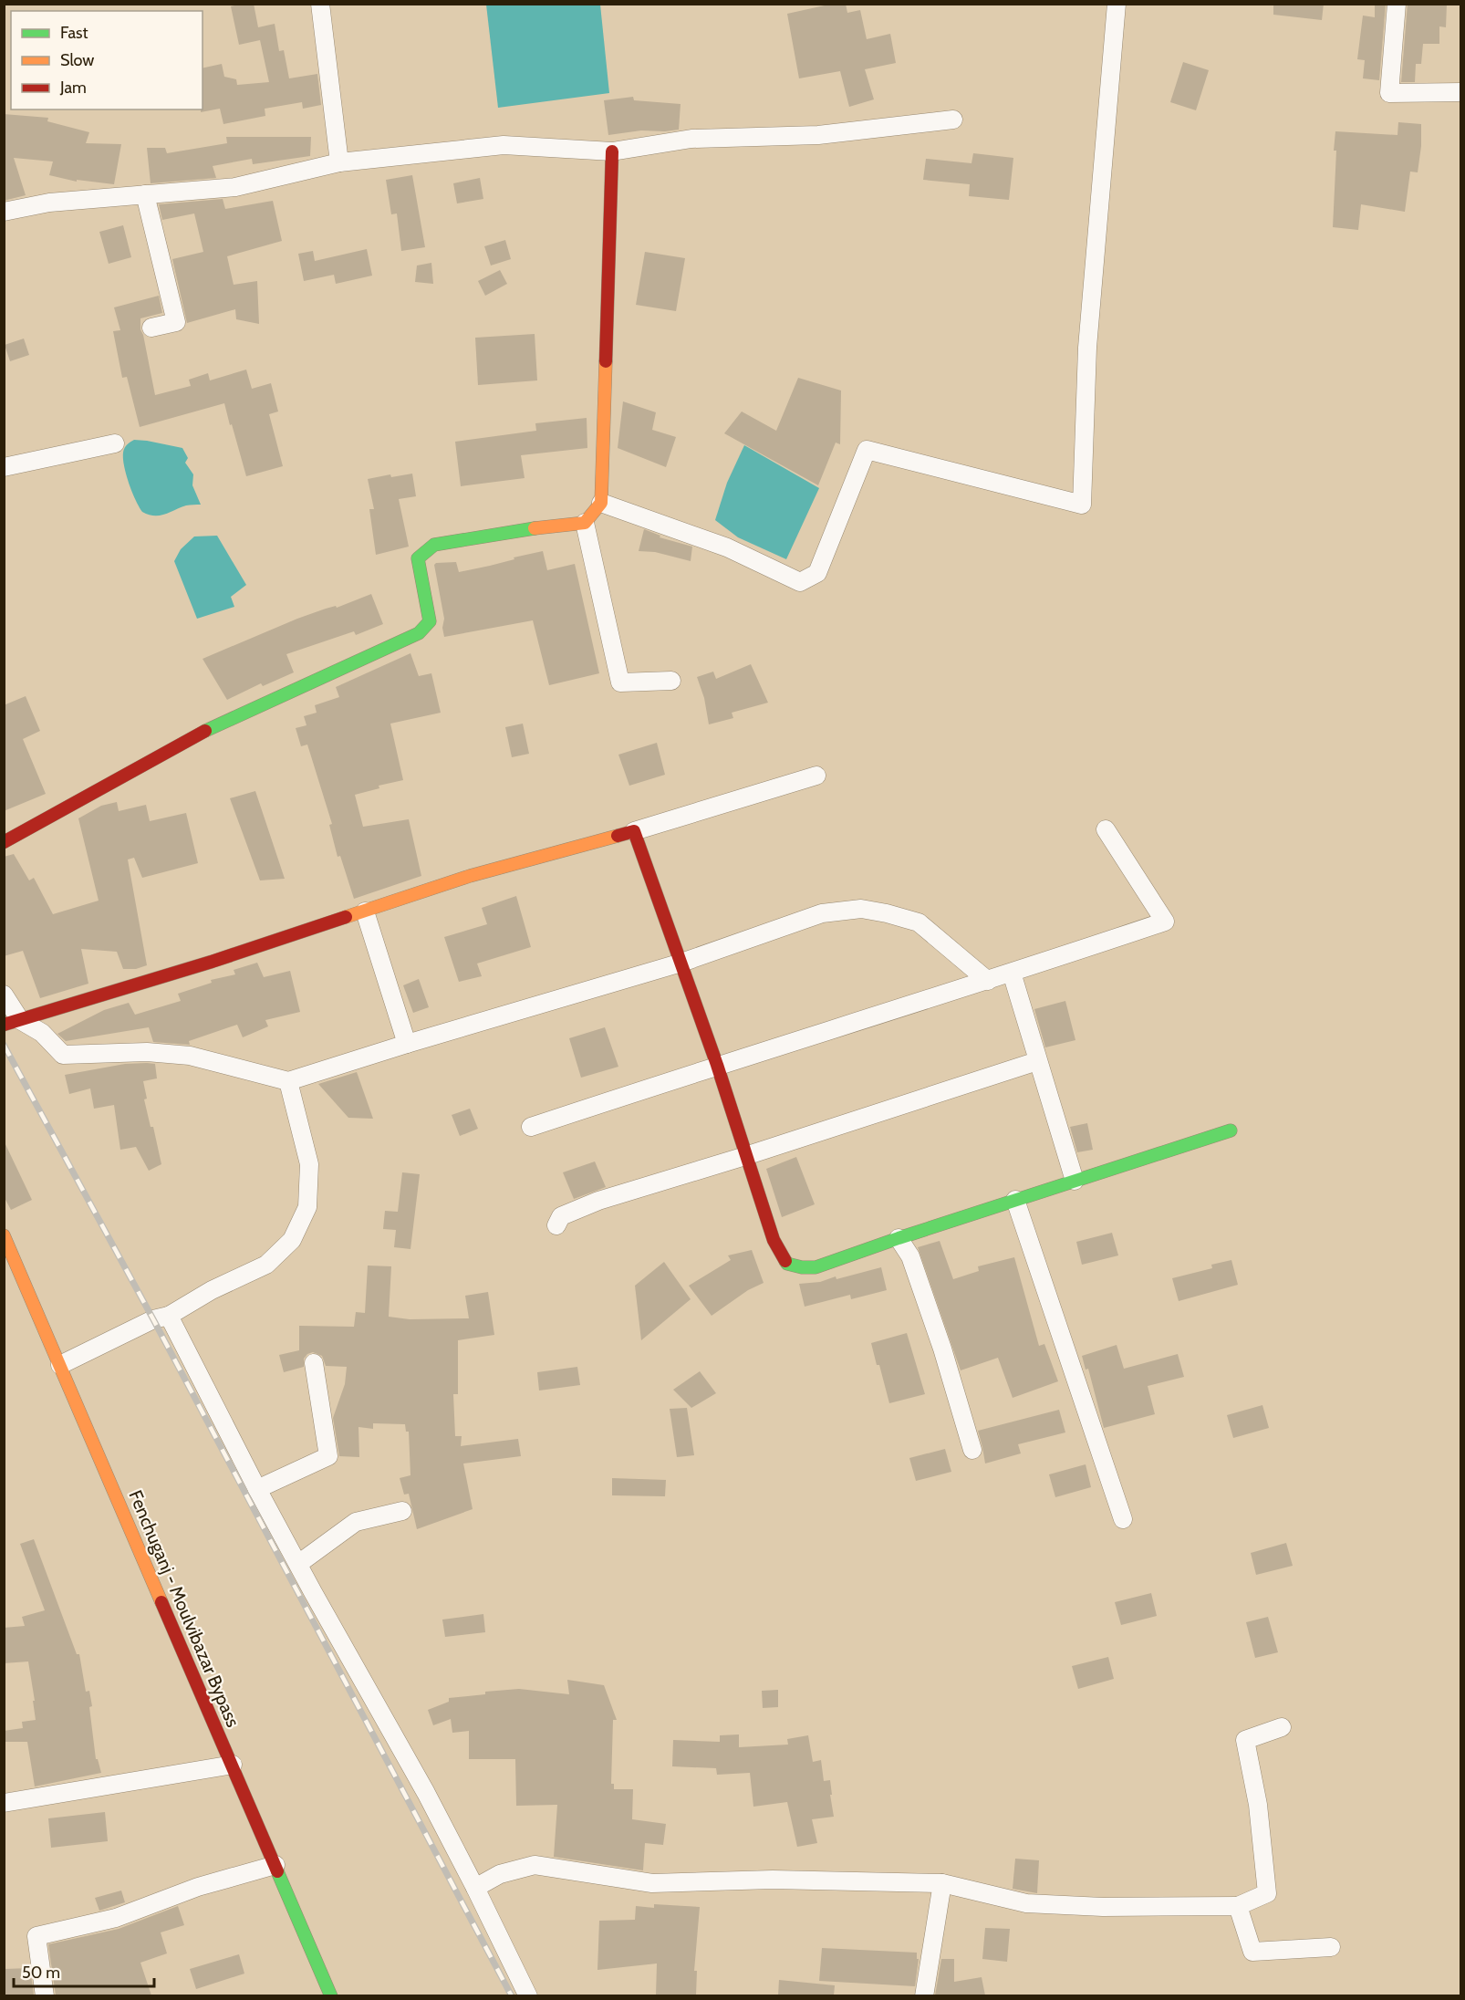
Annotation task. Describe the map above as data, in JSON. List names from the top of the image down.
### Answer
{
  "streets": {
    "main road": ["Fenchuganj - Moulvibazar Bypass"]
  },
  "legend": ["Fast", "Slow", "Jam"],
  "scale_bar": "50 m"
}
